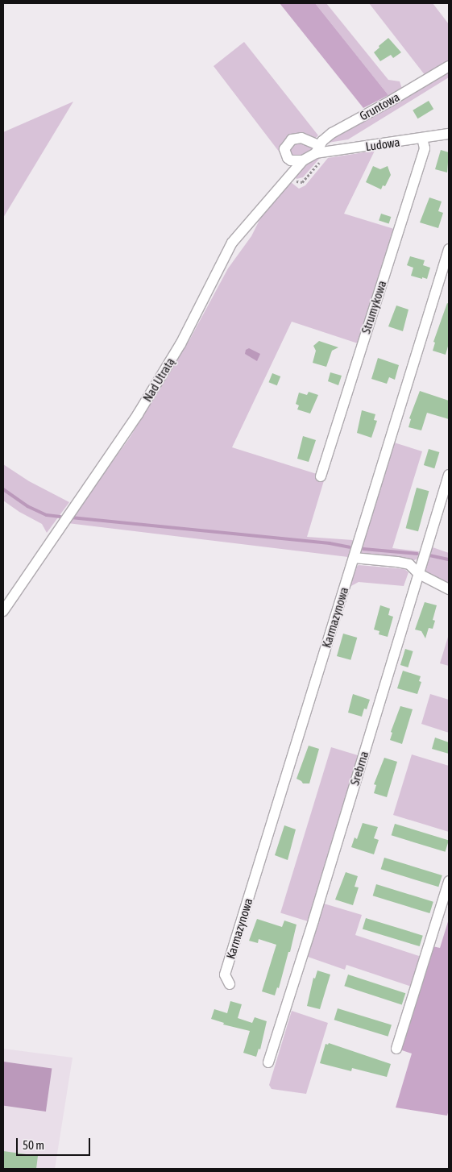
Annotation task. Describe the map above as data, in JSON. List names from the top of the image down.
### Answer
{
  "streets": {
    "street": [
      "Gruntowa",
      "Ludowa",
      "Strumykowa",
      "Nad Utratą",
      "Karmazynowa",
      "Srebrna"
    ]
  },
  "crossings": [
    ["Gruntowa", "Ludowa"],
    ["Gruntowa", "Nad Utratą"],
    ["Ludowa", "Strumykowa"],
    ["Ludowa", "Nad Utratą"]
  ],
  "scale_bar": "50 m"
}
